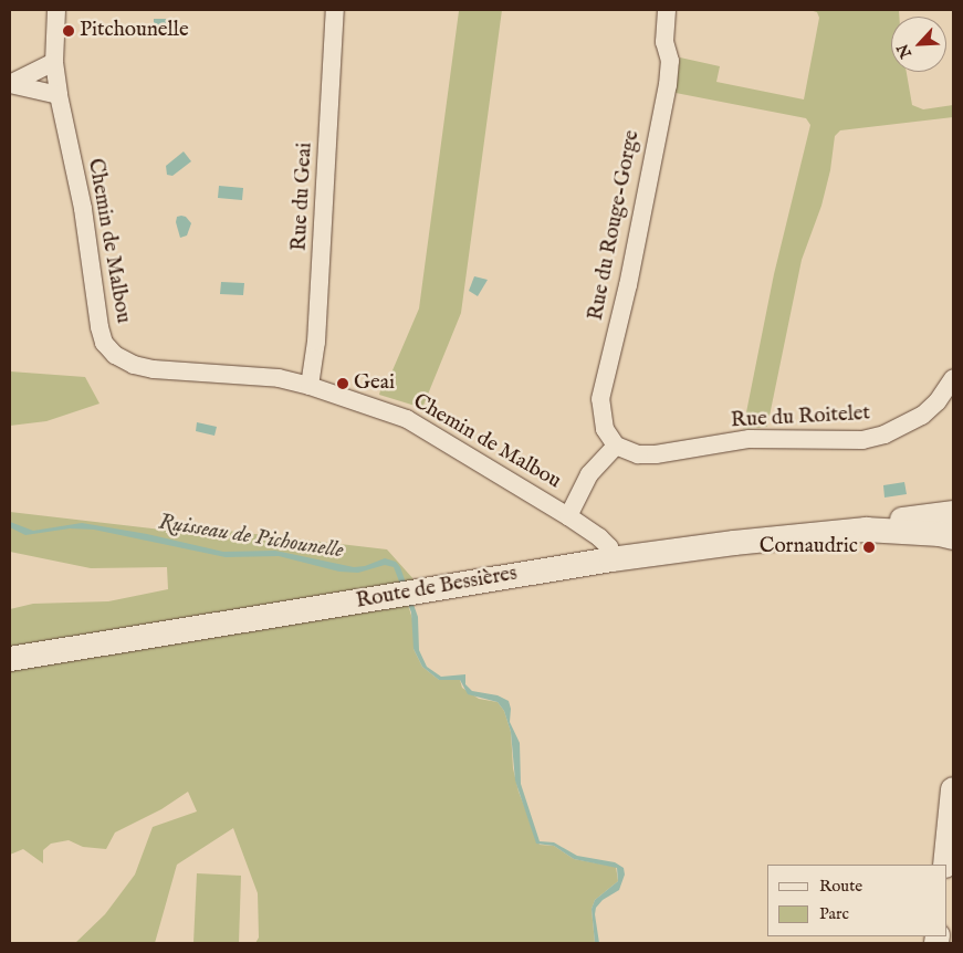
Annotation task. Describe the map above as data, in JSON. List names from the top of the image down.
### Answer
{
  "streets": {
    "main road": ["Route de Bessières"],
    "street": [
      "Rue du Geai",
      "Rue du Rouge-Gorge",
      "Chemin de Malbou",
      "Rue du Roitelet"
    ]
  },
  "crossings": [
    ["Rue du Geai", "Chemin de Malbou"],
    ["Rue du Rouge-Gorge", "Rue du Roitelet"],
    ["Chemin de Malbou", "Route de Bessières"]
  ],
  "water": ["Ruisseau de Pichounelle"],
  "places": ["Pitchounelle", "Geai", "Cornaudric"],
  "legend": ["Route", "Parc"],
  "north": "bottom left"
}
